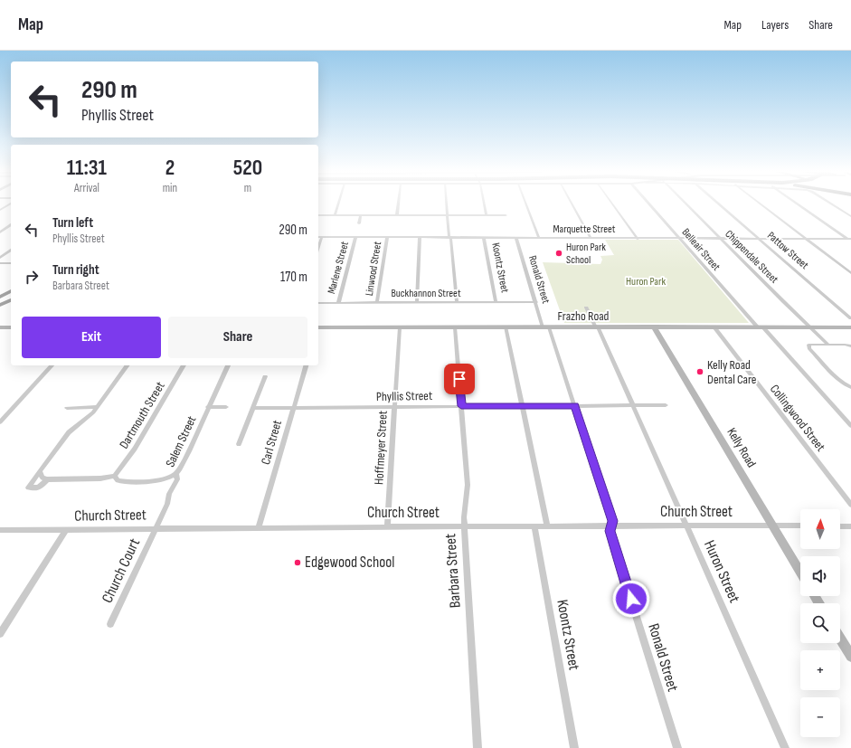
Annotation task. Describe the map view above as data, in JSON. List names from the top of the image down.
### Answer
{
  "streets": {
    "main road": ["Frazho Road", "Kelly Road"],
    "street": [
      "Marquette Street",
      "Belleair Street",
      "Pattow Street",
      "Chippendale Street",
      "Marlene Street",
      "Koontz Street",
      "Linwood Street",
      "Ronald Street",
      "Buckhannon Street",
      "Phyllis Street",
      "Dartmouth Street",
      "Collingwood Street",
      "Salem Street",
      "Carl Street",
      "Hoffmeyer Street",
      "Church Street",
      "Church Court",
      "Barbara Street",
      "Huron Street"
    ]
  },
  "crossings": [
    ["Marquette Street", "Belleair Street"],
    ["Marquette Street", "Pattow Street"],
    ["Marquette Street", "Chippendale Street"],
    ["Marquette Street", "Marlene Street"],
    ["Marquette Street", "Koontz Street"],
    ["Marquette Street", "Linwood Street"],
    ["Marquette Street", "Ronald Street"],
    ["Belleair Street", "Frazho Road"],
    ["Chippendale Street", "Frazho Road"],
    ["Marlene Street", "Buckhannon Street"],
    ["Koontz Street", "Buckhannon Street"],
    ["Koontz Street", "Church Street"],
    ["Linwood Street", "Buckhannon Street"],
    ["Ronald Street", "Buckhannon Street"],
    ["Ronald Street", "Frazho Road"],
    ["Ronald Street", "Phyllis Street"],
    ["Ronald Street", "Church Street"],
    ["Frazho Road", "Collingwood Street"],
    ["Frazho Road", "Hoffmeyer Street"],
    ["Frazho Road", "Kelly Road"],
    ["Frazho Road", "Barbara Street"],
    ["Frazho Road", "Huron Street"],
    ["Phyllis Street", "Carl Street"],
    ["Phyllis Street", "Hoffmeyer Street"],
    ["Phyllis Street", "Barbara Street"],
    ["Phyllis Street", "Huron Street"],
    ["Salem Street", "Church Street"],
    ["Salem Street", "Church Court"],
    ["Carl Street", "Church Street"],
    ["Hoffmeyer Street", "Church Street"],
    ["Kelly Road", "Church Street"],
    ["Church Street", "Church Court"],
    ["Church Street", "Barbara Street"],
    ["Church Street", "Huron Street"]
  ],
  "parks": ["Huron Park"],
  "places": ["Huron Park School", "Kelly Road Dental Care", "Edgewood School"],
  "north": "top",
  "page": {
    "header": "Map",
    "nav": ["Map", "Layers", "Share"],
    "turn": ["290 m", "Phyllis Street"],
    "eta": [
      "11:31",
      "Arrival",
      "2",
      "min",
      "520",
      "m"
    ],
    "list": [
      {
        "name": "Turn left",
        "note": "Phyllis Street",
        "value": "290 m"
      },
      {
        "name": "Turn right",
        "note": "Barbara Street",
        "value": "170 m"
      }
    ],
    "buttons": ["Exit", "Share"],
    "map_buttons": ["+", "−"]
  }
}
